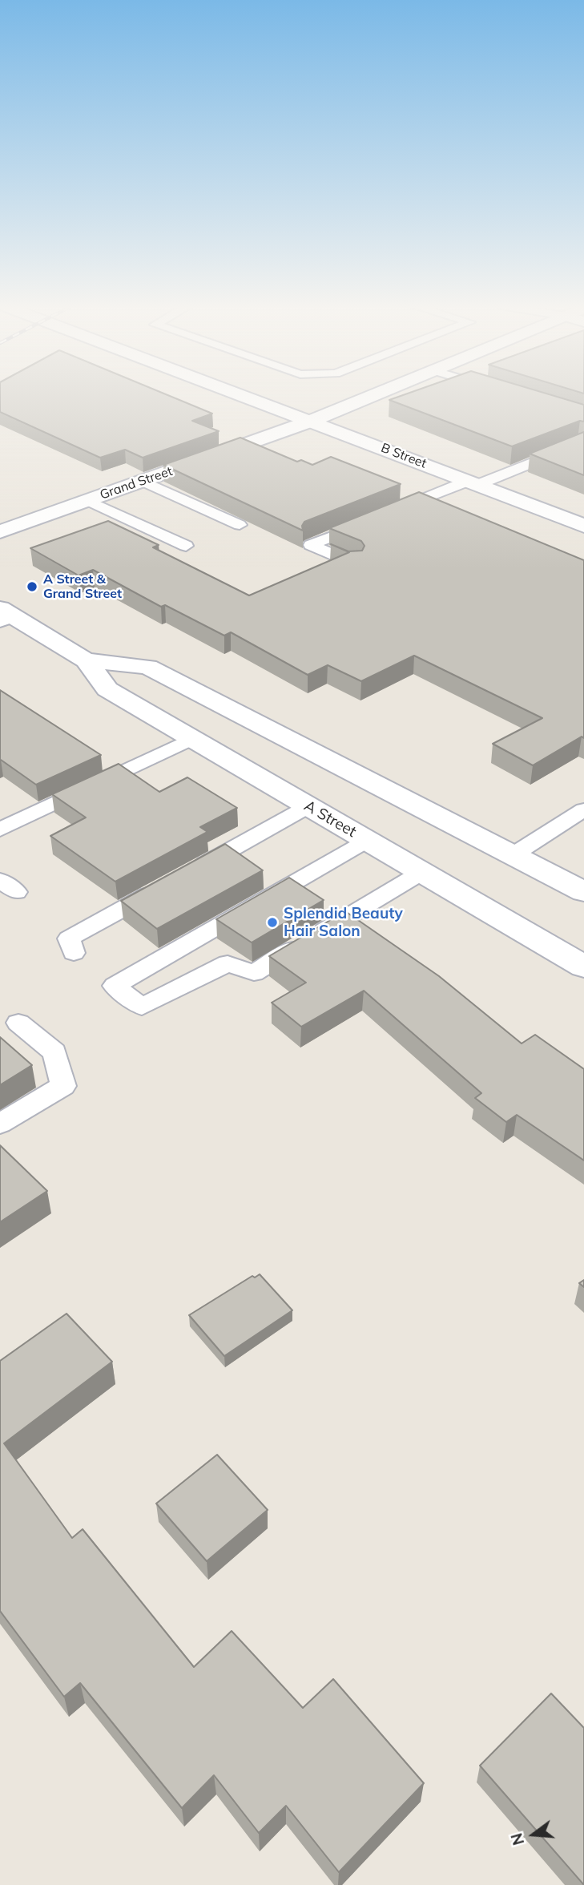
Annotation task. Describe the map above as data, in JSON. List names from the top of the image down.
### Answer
{
  "streets": {
    "street": ["B Street", "Grand Street", "A Street"]
  },
  "crossings": [
    ["B Street", "Grand Street"]
  ],
  "places": ["A Street & Grand Street", "Splendid Beauty Hair Salon"],
  "north": "left"
}
